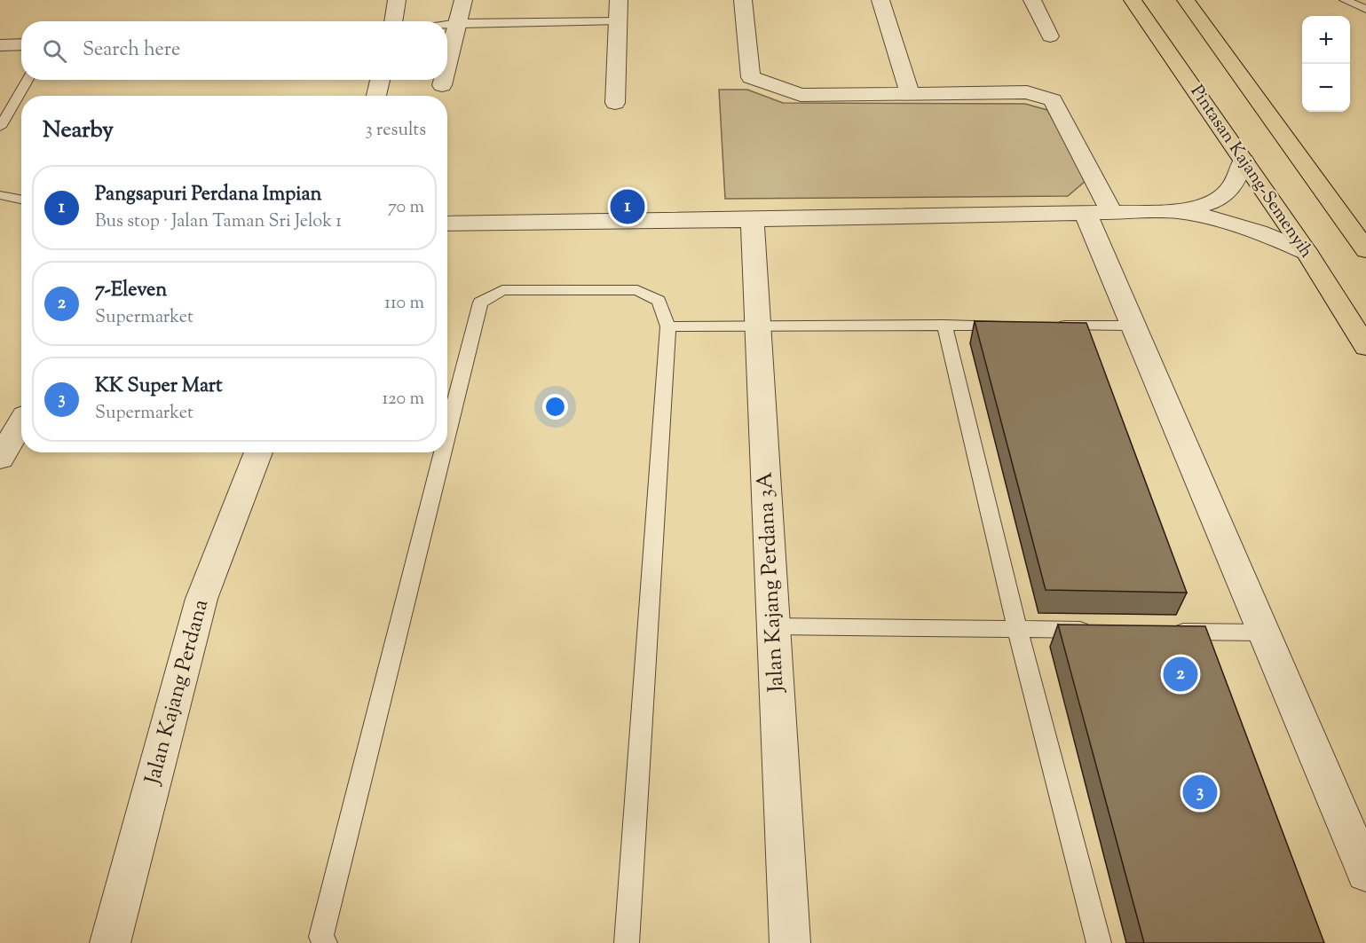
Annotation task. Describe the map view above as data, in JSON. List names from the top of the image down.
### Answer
{
  "streets": {
    "highway": ["Pintasan Kajang-Semenyih"],
    "street": ["Jalan Kajang Perdana 3A", "Jalan Kajang Perdana"]
  },
  "page": {
    "map_buttons": ["+", "−"],
    "search": "Search here",
    "heading": ["Nearby", "3 results"],
    "list": [
      {
        "mark": "1",
        "name": "Pangsapuri Perdana Impian",
        "note": "Bus stop · Jalan Taman Sri Jelok 1",
        "value": "70 m"
      },
      {
        "mark": "2",
        "name": "7-Eleven",
        "note": "Supermarket",
        "value": "110 m"
      },
      {
        "mark": "3",
        "name": "KK Super Mart",
        "note": "Supermarket",
        "value": "120 m"
      }
    ],
    "pins": ["1", "2", "3"]
  }
}
